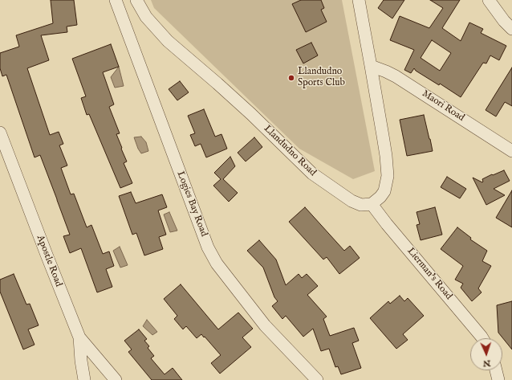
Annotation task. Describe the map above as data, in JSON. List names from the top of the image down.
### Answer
{
  "streets": {
    "street": [
      "Maori Road",
      "Llandudno Road",
      "Logies Bay Road",
      "Apostle Road",
      "Lierman's Road"
    ]
  },
  "crossings": [
    ["Llandudno Road", "Lierman's Road"]
  ],
  "places": ["Llandudno Sports Club"],
  "north": "bottom"
}
